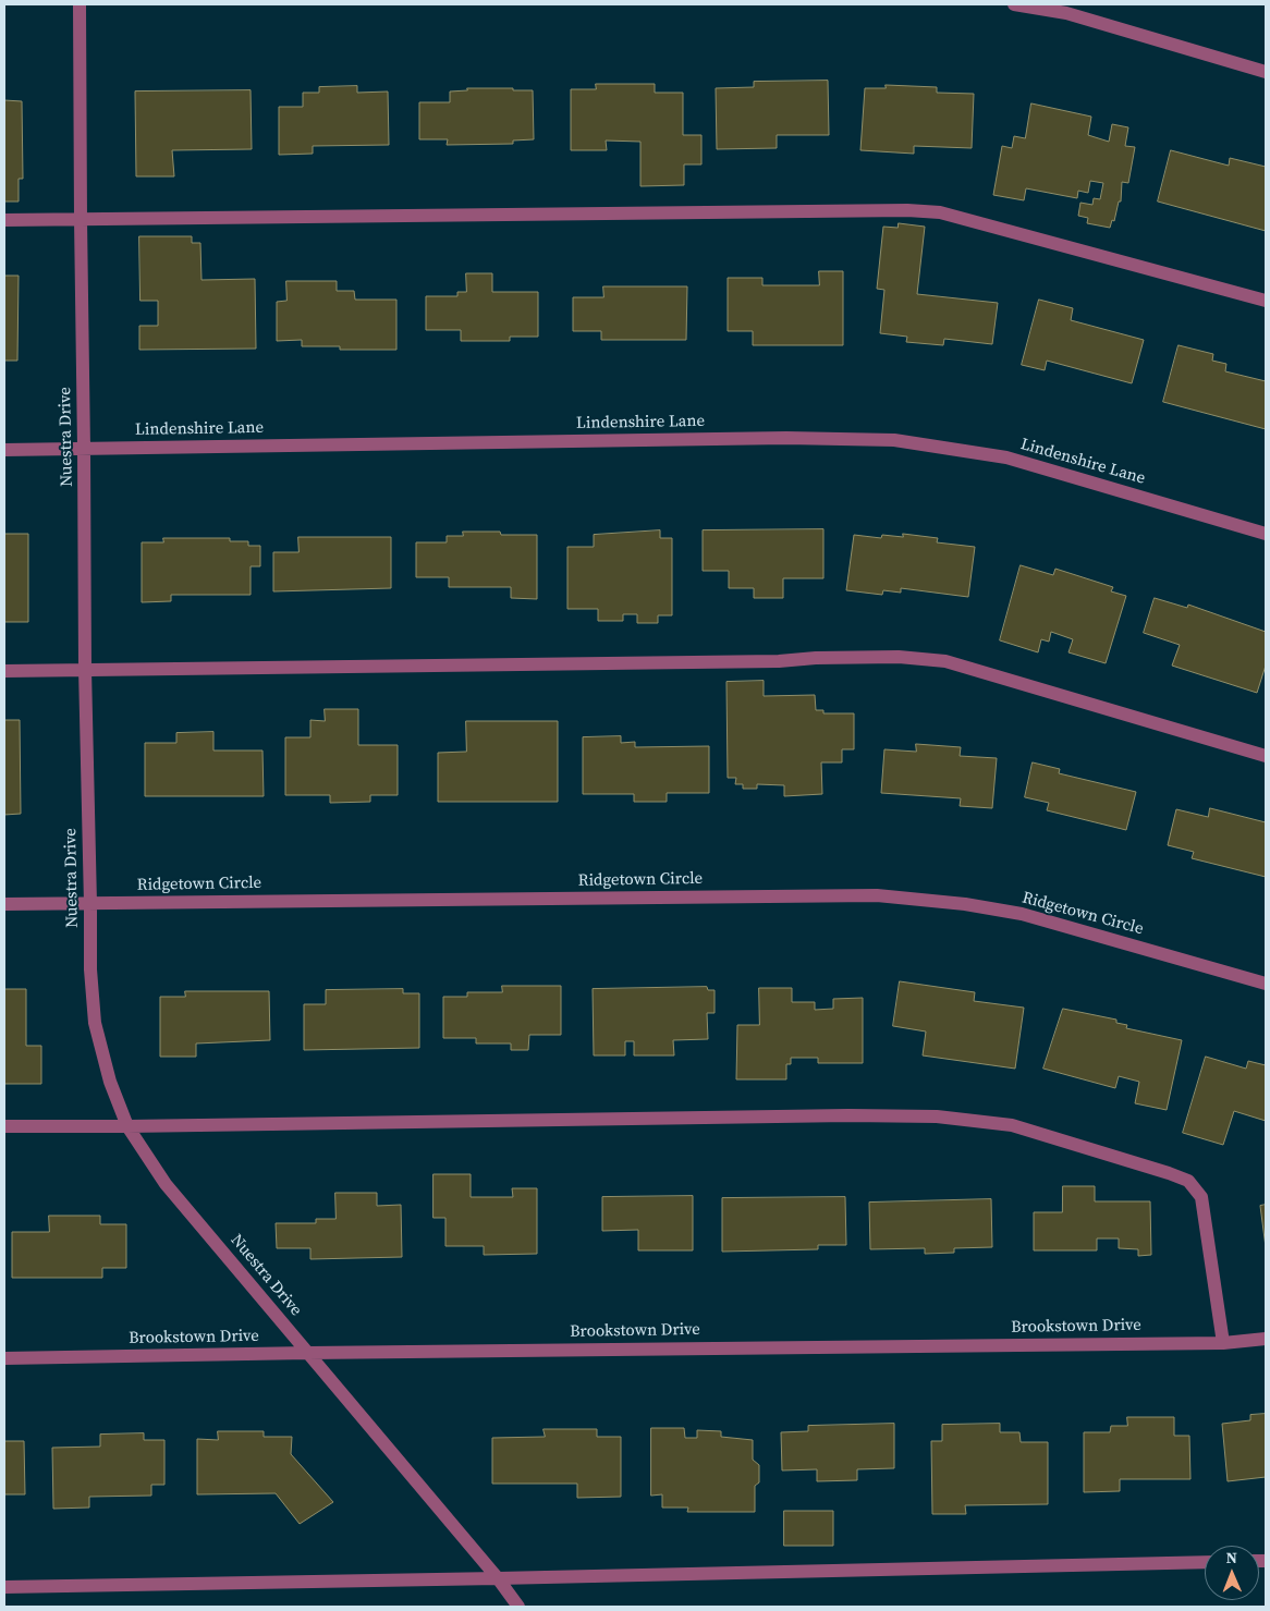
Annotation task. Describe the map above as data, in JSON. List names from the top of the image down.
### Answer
{
  "streets": {
    "street": [
      "Lindenshire Lane",
      "Nuestra Drive",
      "Ridgetown Circle",
      "Brookstown Drive"
    ]
  },
  "crossings": [
    ["Lindenshire Lane", "Nuestra Drive"],
    ["Nuestra Drive", "Ridgetown Circle"],
    ["Nuestra Drive", "Brookstown Drive"]
  ],
  "north": "top"
}
